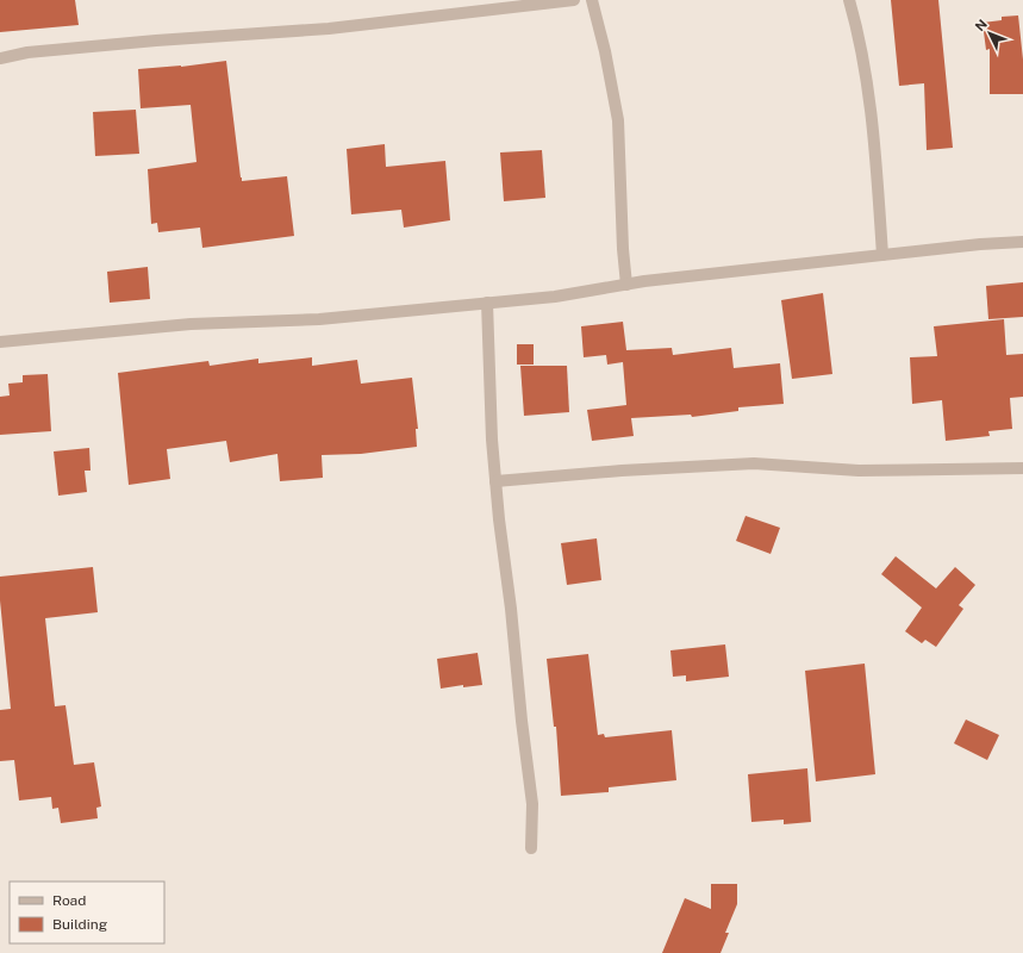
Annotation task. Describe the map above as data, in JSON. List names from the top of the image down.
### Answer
{
  "legend": ["Road", "Building"],
  "north": "top left"
}
